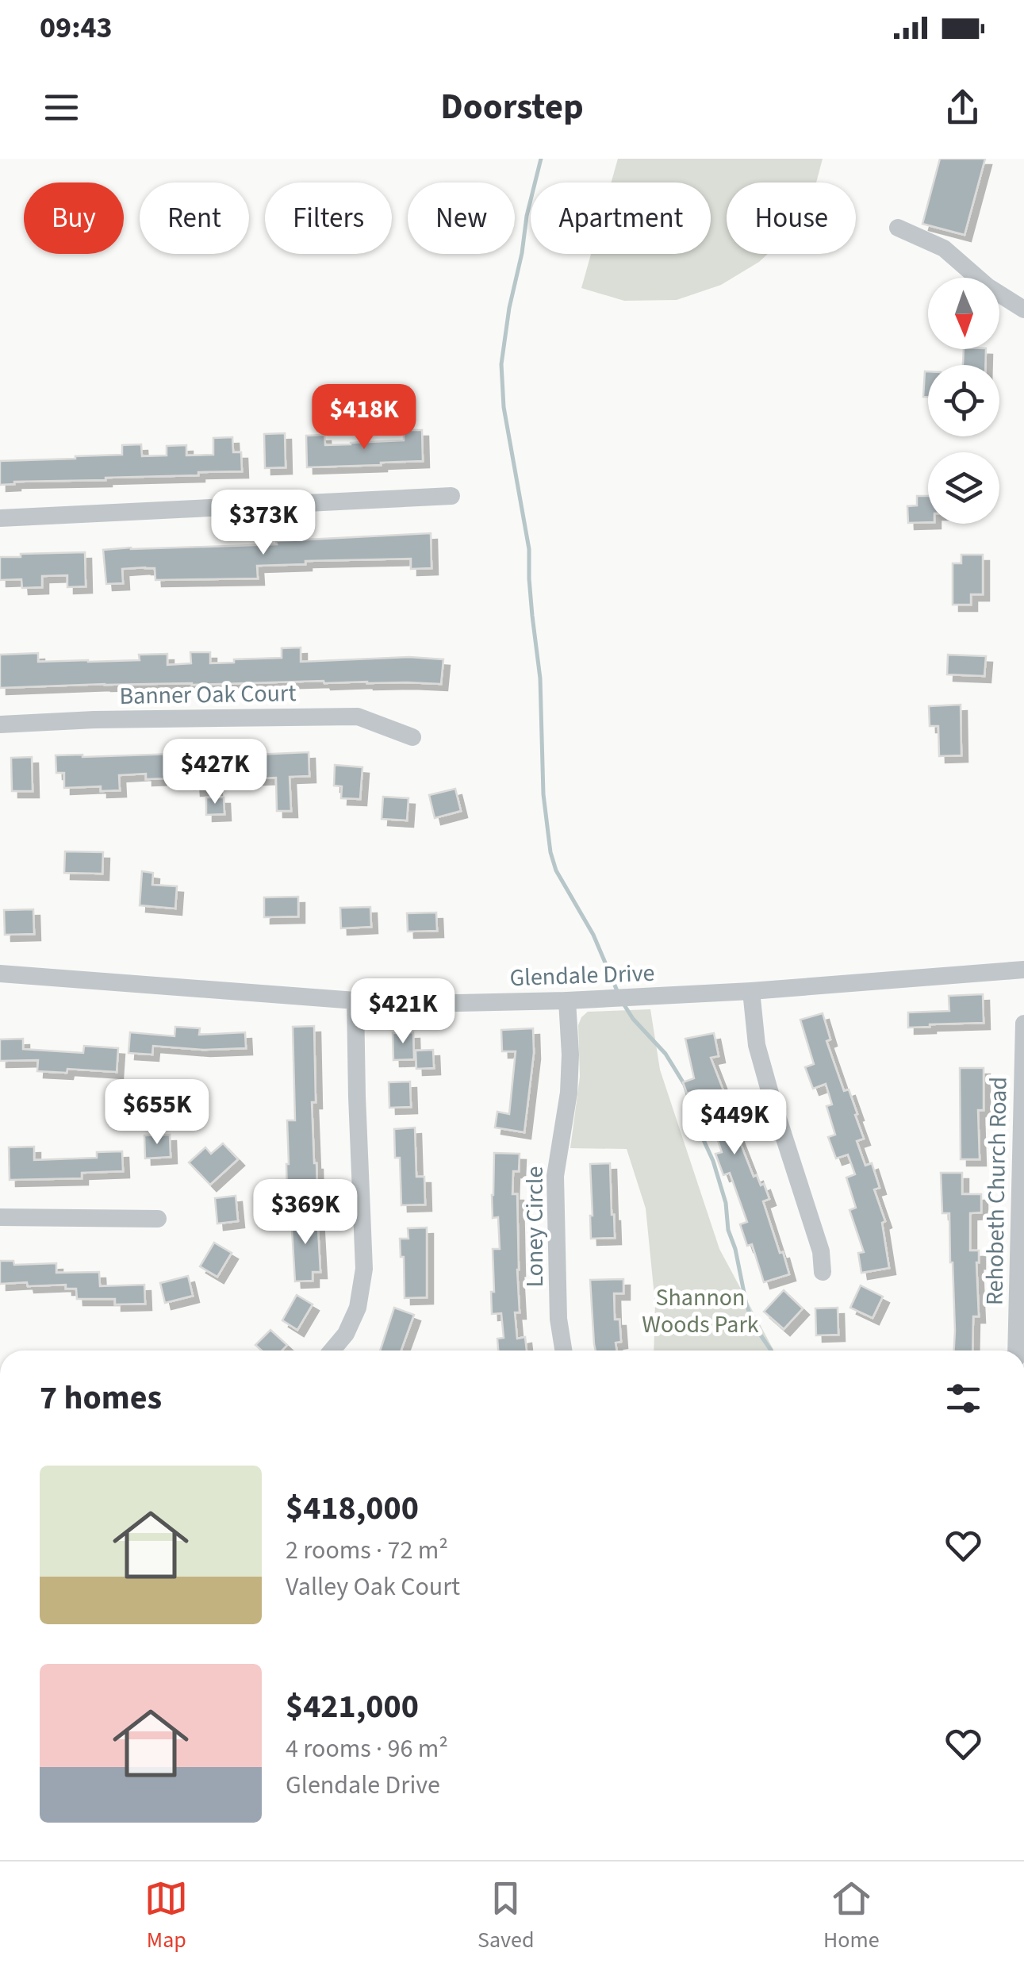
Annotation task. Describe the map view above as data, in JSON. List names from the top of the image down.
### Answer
{
  "streets": {
    "street": [
      "Banner Oak Court",
      "Glendale Drive",
      "Rehobeth Church Road",
      "Loney Circle"
    ]
  },
  "crossings": [
    ["Glendale Drive", "Loney Circle"]
  ],
  "parks": ["Shannon Woods Park"],
  "north": "bottom",
  "page": {
    "status": "09:43",
    "header": "Doorstep",
    "chip": [
      "Buy",
      "Rent",
      "Filters",
      "New",
      "Apartment",
      "House"
    ],
    "price": [
      "$418K",
      "$373K",
      "$427K",
      "$421K",
      "$655K",
      "$449K",
      "$369K"
    ],
    "heading": "7 homes",
    "list": [
      {
        "name": "$418,000",
        "note": "2 rooms · 72 m² · Valley Oak Court"
      },
      {
        "name": "$421,000",
        "note": "4 rooms · 96 m² · Glendale Drive"
      }
    ],
    "tabs": ["Map", "Saved", "Home"]
  }
}
